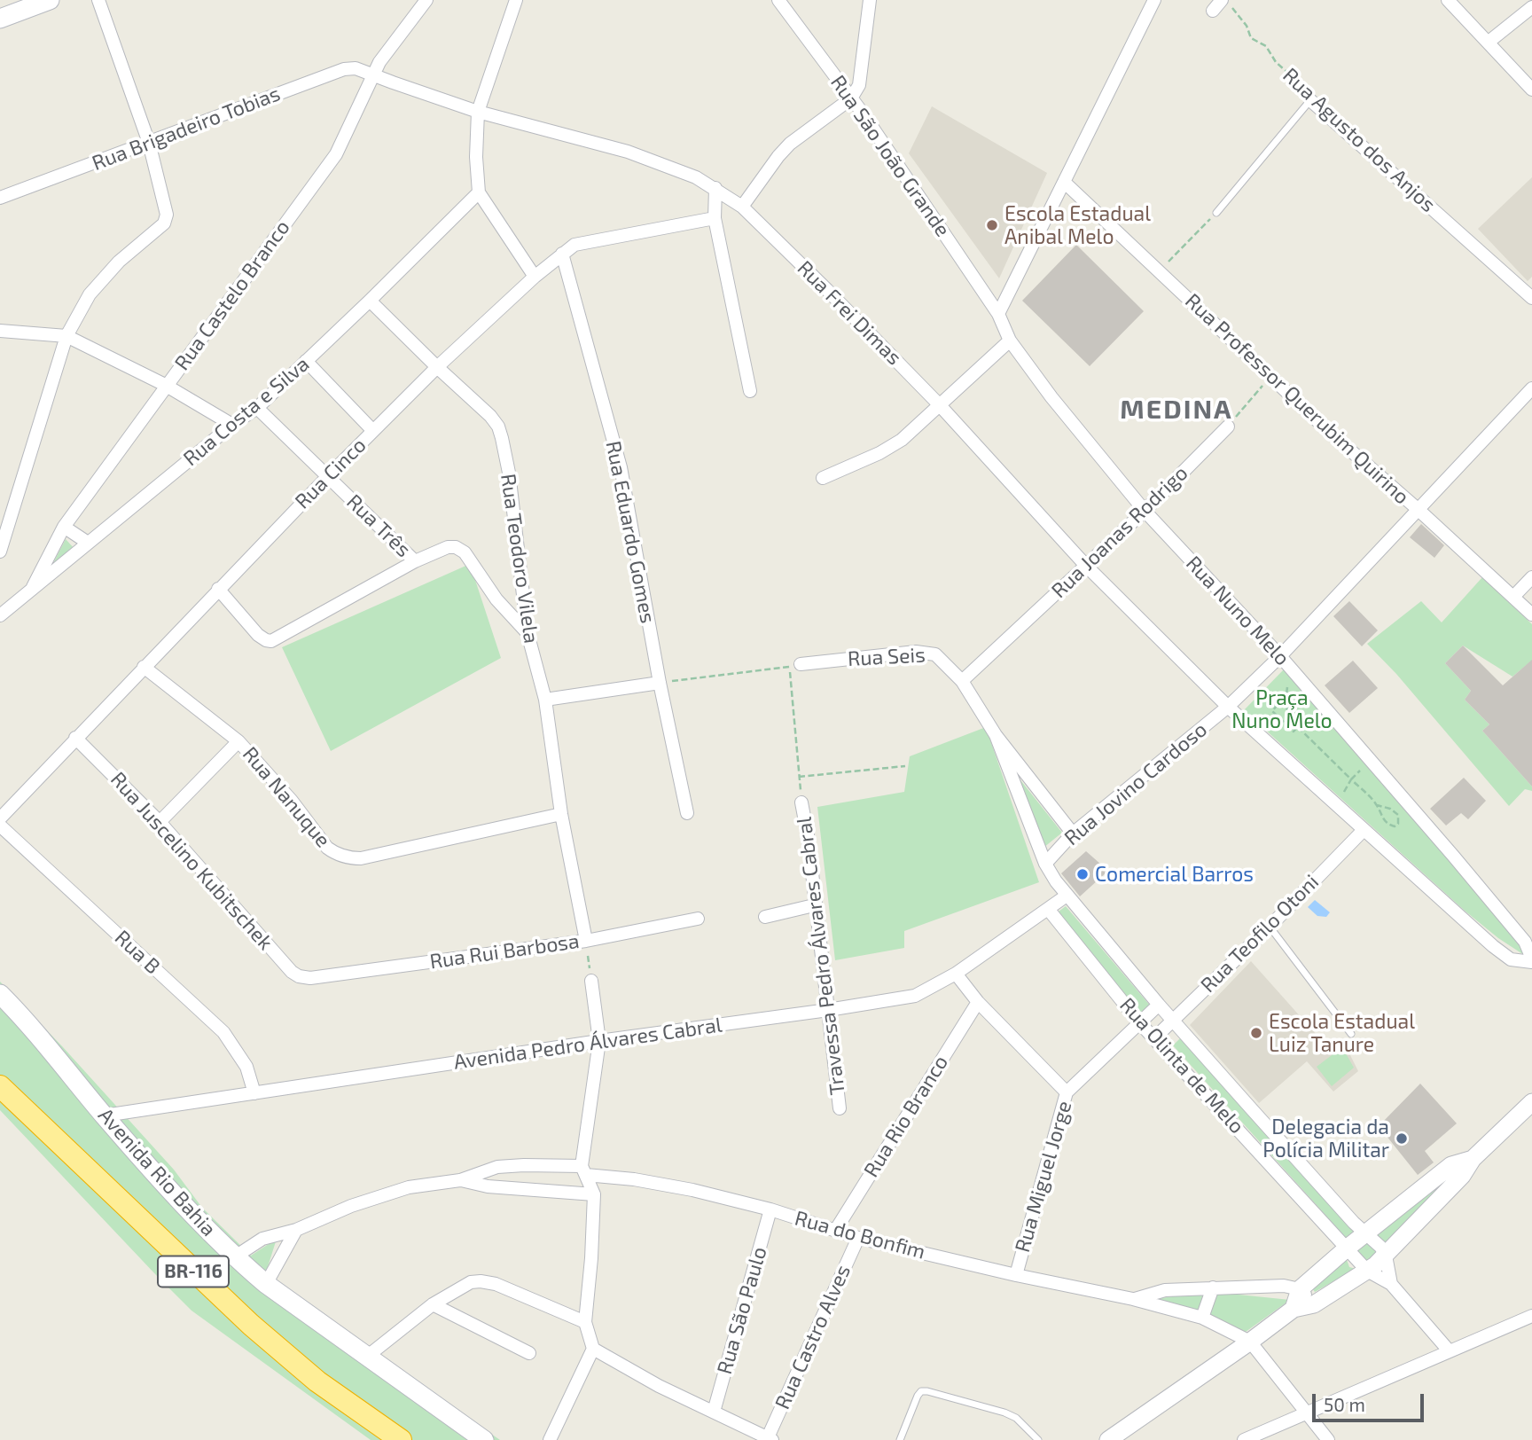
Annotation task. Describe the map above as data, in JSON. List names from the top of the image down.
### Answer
{
  "streets": {
    "highway": ["BR-116"],
    "main road": ["Avenida Rio Bahia"],
    "street": [
      "Rua Brigadeiro Tobias",
      "Rua Agusto dos Anjos",
      "Rua São João Grande",
      "Rua Castelo Branco",
      "Rua Frei Dimas",
      "Rua Professor Querubim Quirino",
      "Rua Costa e Silva",
      "Rua Cinco",
      "Rua Três",
      "Rua Eduardo Gomes",
      "Rua Joanas Rodrigo",
      "Rua Teodoro Vilela",
      "Rua Nuno Melo",
      "Rua Seis",
      "Rua Jovino Cardoso",
      "Rua Nanuque",
      "Rua Juscelino Kubitschek",
      "Rua Teofilo Otoni",
      "Rua Rui Barbosa",
      "Rua B",
      "Travessa Pedro Álvares Cabral",
      "Avenida Pedro Álvares Cabral",
      "Rua Olinta de Melo",
      "Rua Rio Branco",
      "Rua Miguel Jorge",
      "Rua do Bonfim",
      "Rua São Paulo",
      "Rua Castro Alves"
    ]
  },
  "crossings": [
    ["Rua Brigadeiro Tobias", "Rua Castelo Branco"],
    ["Rua Brigadeiro Tobias", "Rua Frei Dimas"],
    ["Rua São João Grande", "Rua Nuno Melo"],
    ["Rua Castelo Branco", "Rua Frei Dimas"],
    ["Rua Castelo Branco", "Rua Costa e Silva"],
    ["Rua Frei Dimas", "Rua Joanas Rodrigo"],
    ["Rua Frei Dimas", "Rua Jovino Cardoso"],
    ["Rua Professor Querubim Quirino", "Rua Jovino Cardoso"],
    ["Rua Costa e Silva", "Rua Três"],
    ["Rua Costa e Silva", "Rua Teodoro Vilela"],
    ["Rua Cinco", "Rua Três"],
    ["Rua Cinco", "Rua Eduardo Gomes"],
    ["Rua Cinco", "Rua Teodoro Vilela"],
    ["Rua Cinco", "Rua Nanuque"],
    ["Rua Cinco", "Rua Juscelino Kubitschek"],
    ["Rua Três", "Rua Teodoro Vilela"],
    ["Rua Joanas Rodrigo", "Rua Nuno Melo"],
    ["Rua Joanas Rodrigo", "Rua Seis"],
    ["Rua Joanas Rodrigo", "Rua Olinta de Melo"],
    ["Rua Teodoro Vilela", "Rua Nanuque"],
    ["Rua Teodoro Vilela", "Rua Rui Barbosa"],
    ["Rua Nuno Melo", "Rua Jovino Cardoso"],
    ["Rua Seis", "Rua Olinta de Melo"],
    ["Rua Jovino Cardoso", "Rua Olinta de Melo"],
    ["Rua Juscelino Kubitschek", "Rua Rui Barbosa"],
    ["Rua Teofilo Otoni", "Rua Olinta de Melo"],
    ["Rua B", "Avenida Pedro Álvares Cabral"],
    ["Travessa Pedro Álvares Cabral", "Avenida Pedro Álvares Cabral"],
    ["Avenida Pedro Álvares Cabral", "Rua Olinta de Melo"],
    ["Avenida Pedro Álvares Cabral", "Avenida Rio Bahia"],
    ["Rua Olinta de Melo", "Rua Miguel Jorge"],
    ["Rua Rio Branco", "Rua do Bonfim"],
    ["Avenida Rio Bahia", "Rua do Bonfim"],
    ["Rua Miguel Jorge", "Rua do Bonfim"],
    ["Rua do Bonfim", "Rua São Paulo"],
    ["Rua do Bonfim", "Rua Castro Alves"]
  ],
  "districts": ["MEDINA"],
  "parks": ["Praça Nuno Melo"],
  "places": [
    "Escola Estadual Anibal Melo",
    "Comercial Barros",
    "Escola Estadual Luiz Tanure",
    "Delegacia da Polícia Militar"
  ],
  "scale_bar": "50 m"
}
